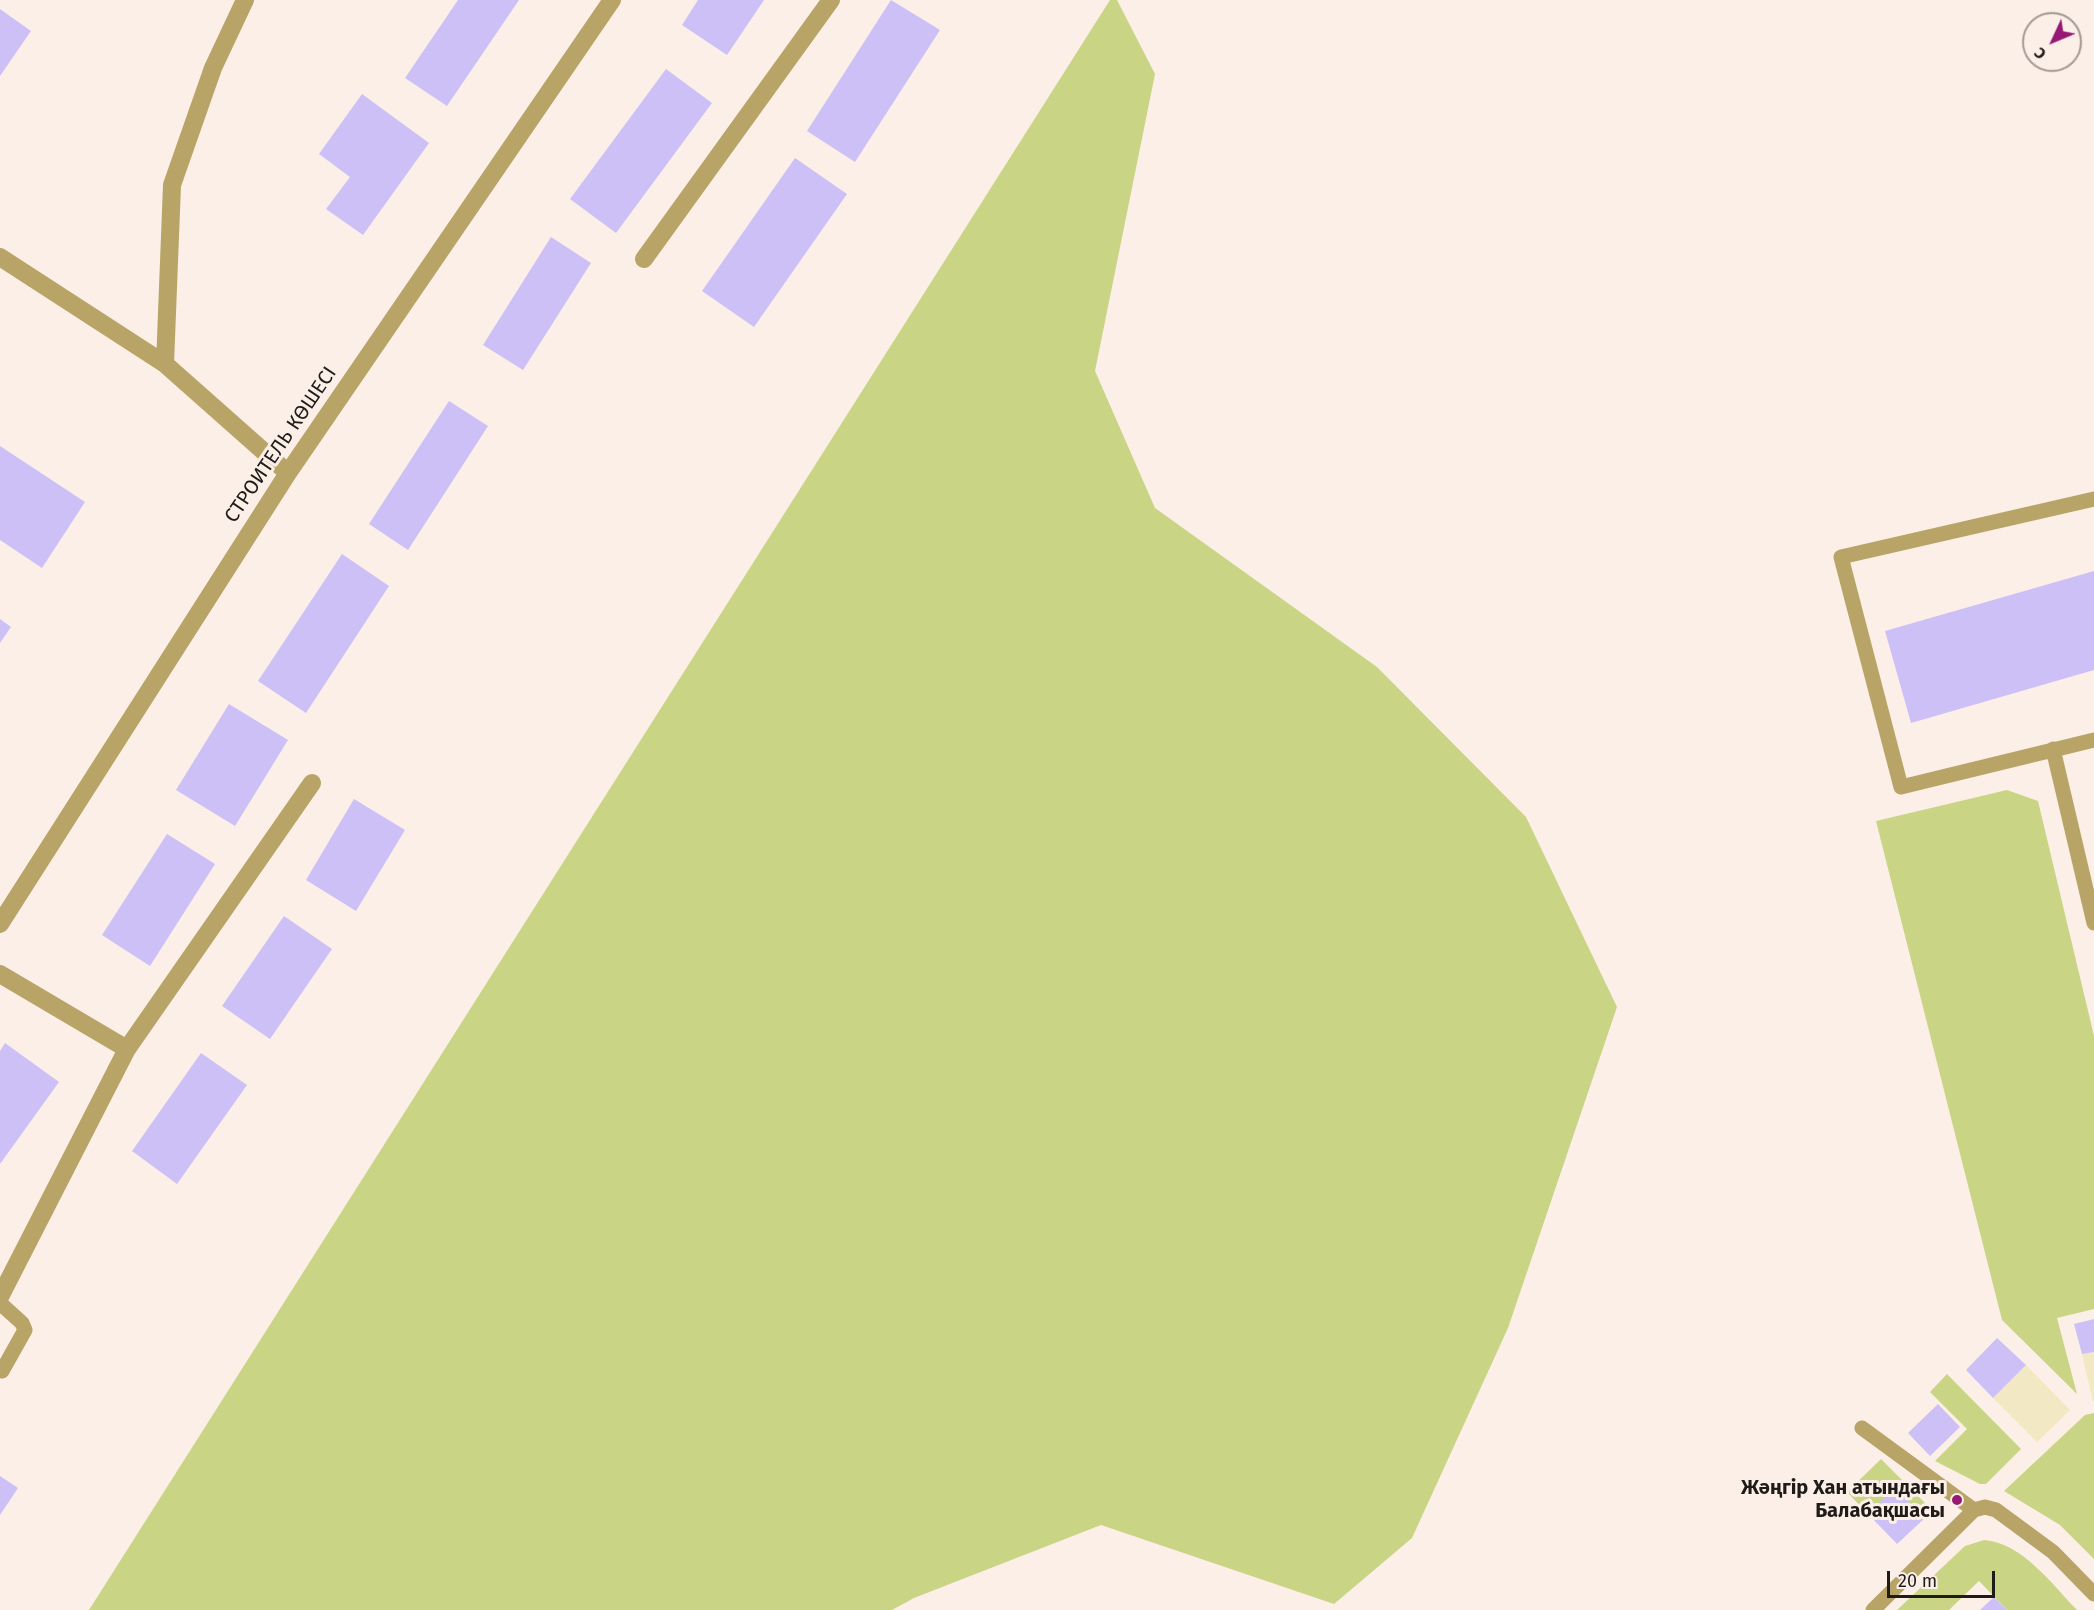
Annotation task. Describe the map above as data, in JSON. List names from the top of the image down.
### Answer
{
  "streets": {
    "street": ["СТРОИТЕЛЬ КӨШЕСІ"]
  },
  "places": ["Жәңгір Хан атындағы Балабақшасы"],
  "scale_bar": "20 m",
  "north": "bottom left"
}
